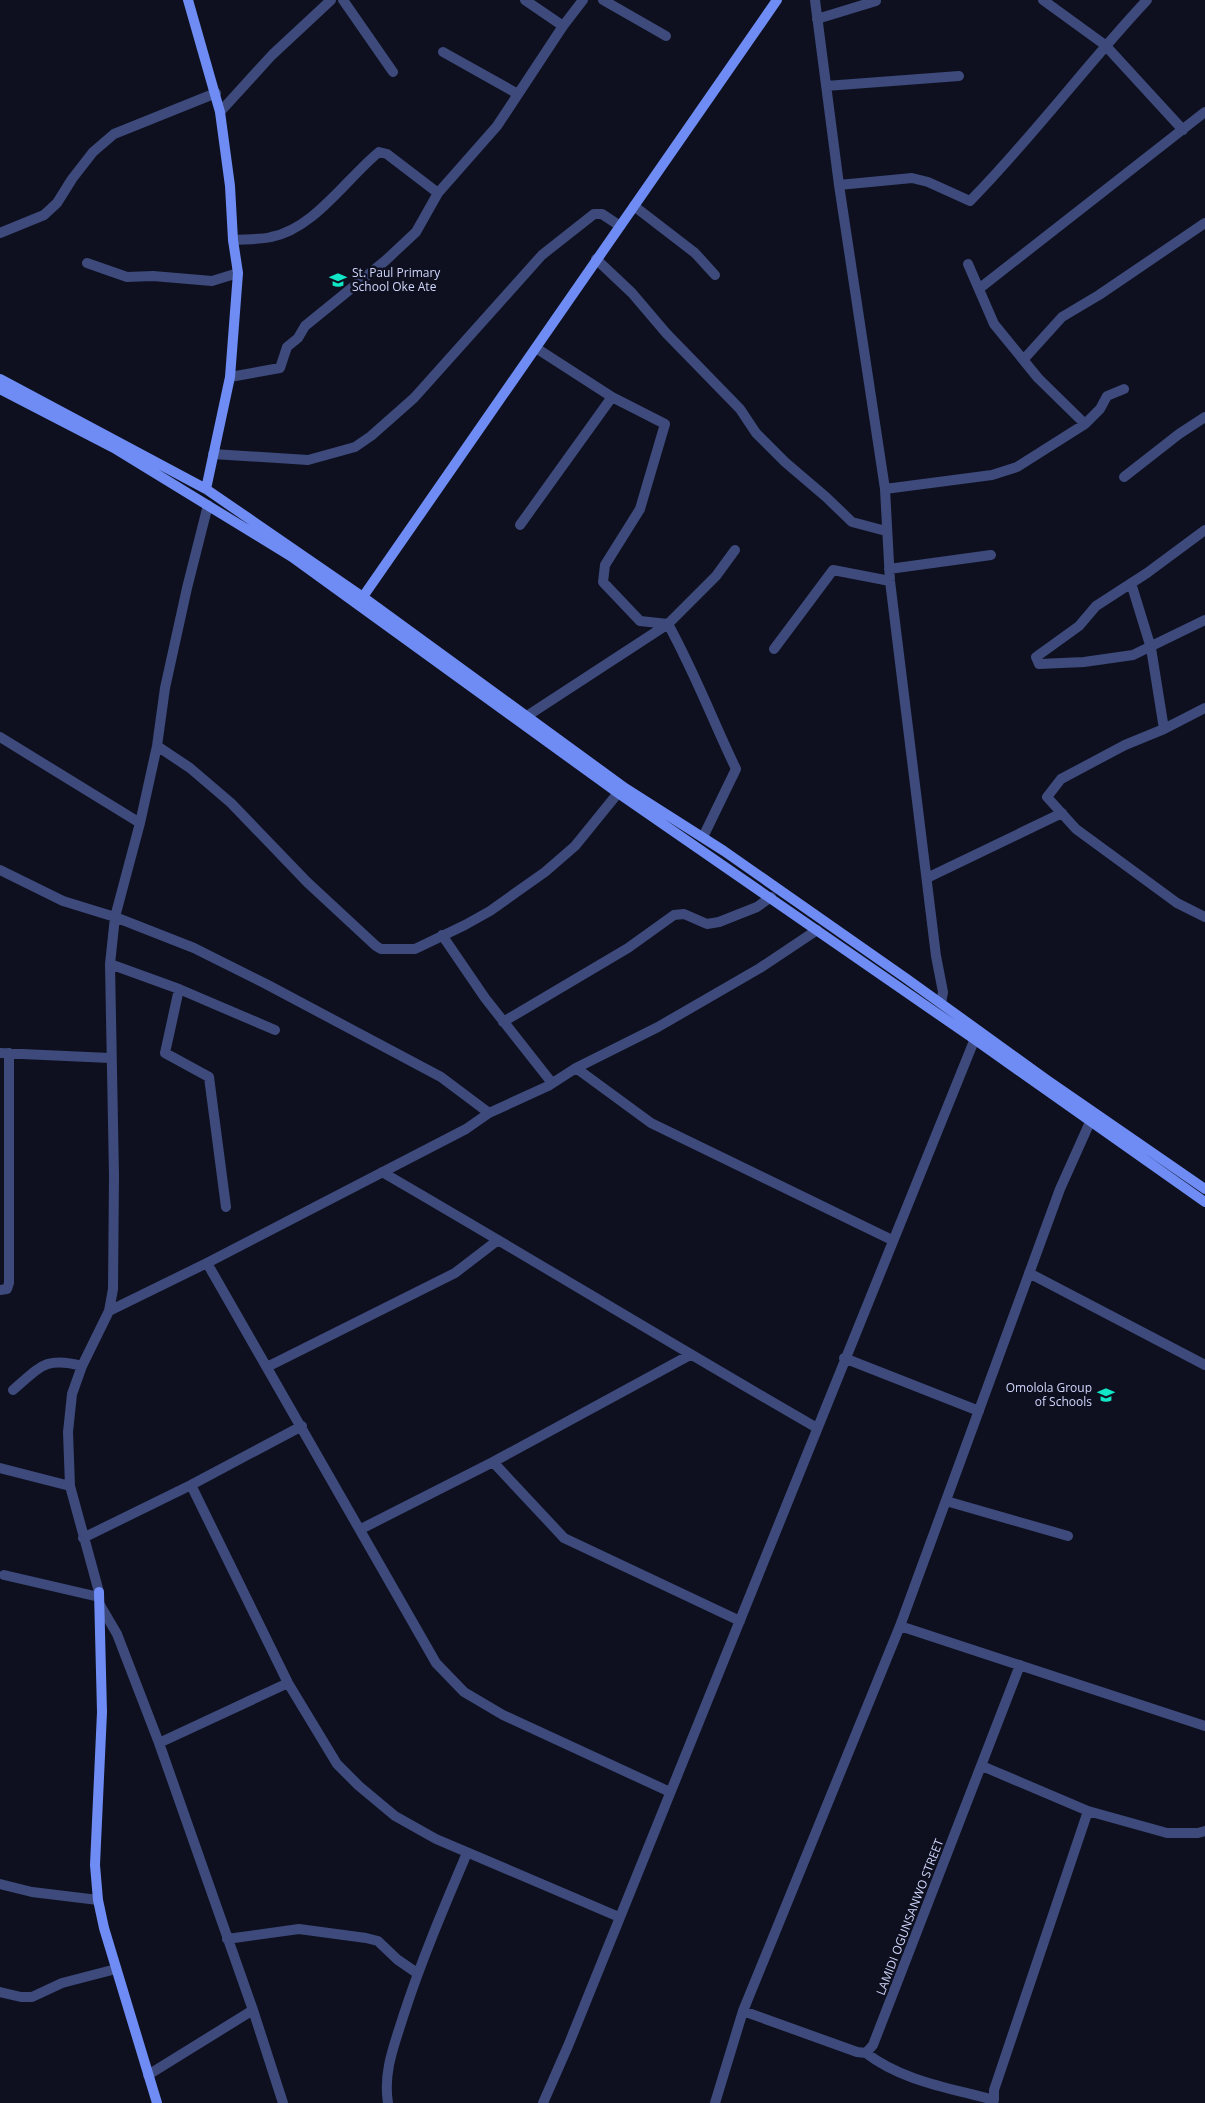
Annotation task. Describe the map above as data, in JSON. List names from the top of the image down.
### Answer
{
  "streets": {
    "street": ["LAMIDI OGUNSANWO STREET"]
  },
  "places": {
    "school or university": ["St. Paul Primary School Oke Ate", "Omolola Group of Schools"]
  }
}
